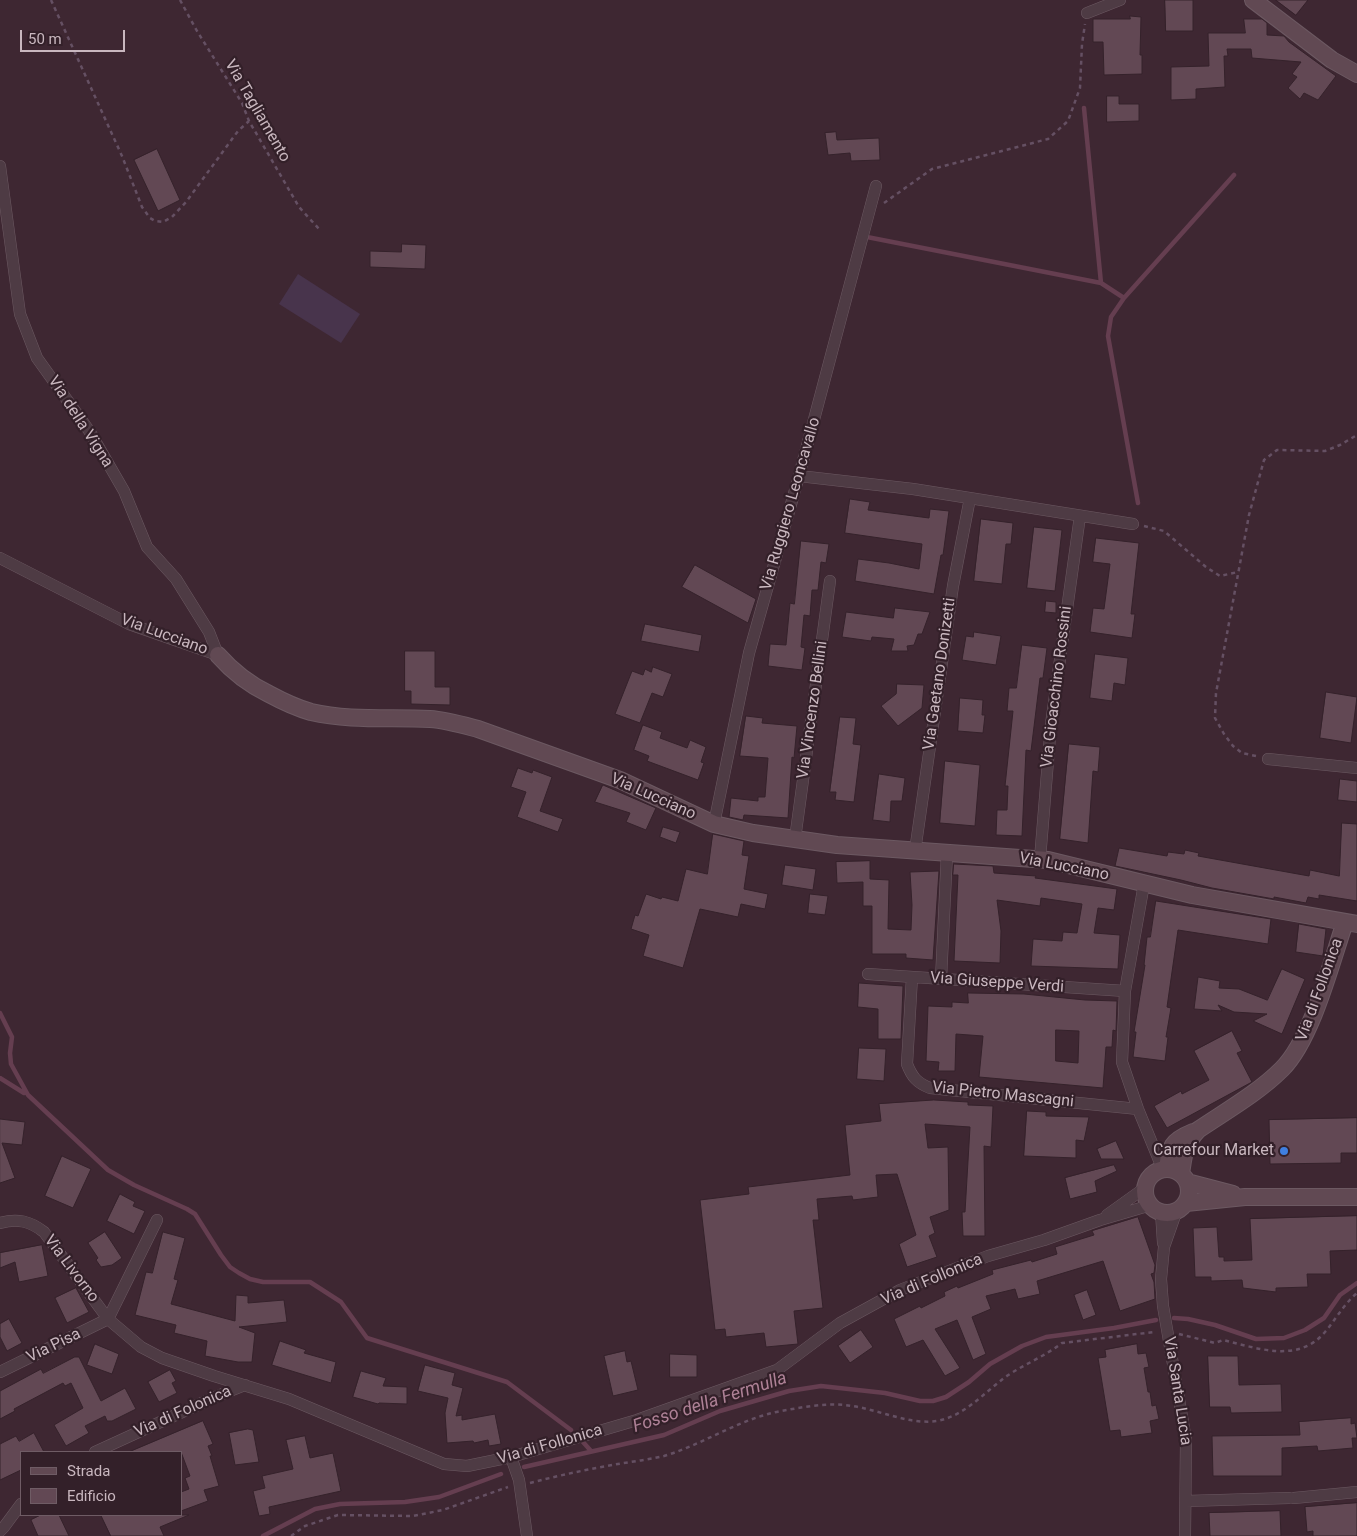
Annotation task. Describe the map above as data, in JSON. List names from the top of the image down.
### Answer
{
  "streets": {
    "street": [
      "Via della Vigna",
      "Via Ruggiero Leoncavallo",
      "Via Lucciano",
      "Via Gaetano Donizetti",
      "Via Gioacchino Rossini",
      "Via Vincenzo Bellini",
      "Via Giuseppe Verdi",
      "Via di Follonica",
      "Via Pietro Mascagni",
      "Via Livorno",
      "Via Pisa",
      "Via Santa Lucia",
      "Via di Folonica"
    ],
    "path": ["Via Tagliamento"]
  },
  "crossings": [
    ["Via della Vigna", "Via Lucciano"],
    ["Via Ruggiero Leoncavallo", "Via Lucciano"],
    ["Via Lucciano", "Via Gaetano Donizetti"],
    ["Via Lucciano", "Via Gioacchino Rossini"],
    ["Via Lucciano", "Via Vincenzo Bellini"],
    ["Via Lucciano", "Via di Follonica"],
    ["Via Giuseppe Verdi", "Via Pietro Mascagni"],
    ["Via di Follonica", "Via Livorno"],
    ["Via di Follonica", "Via Pisa"],
    ["Via di Follonica", "Via Santa Lucia"],
    ["Via di Follonica", "Via di Folonica"],
    ["Via Livorno", "Via Pisa"]
  ],
  "water": ["Fosso della Fermulla"],
  "places": ["Carrefour Market"],
  "legend": ["Strada", "Edificio"],
  "scale_bar": "50 m"
}
